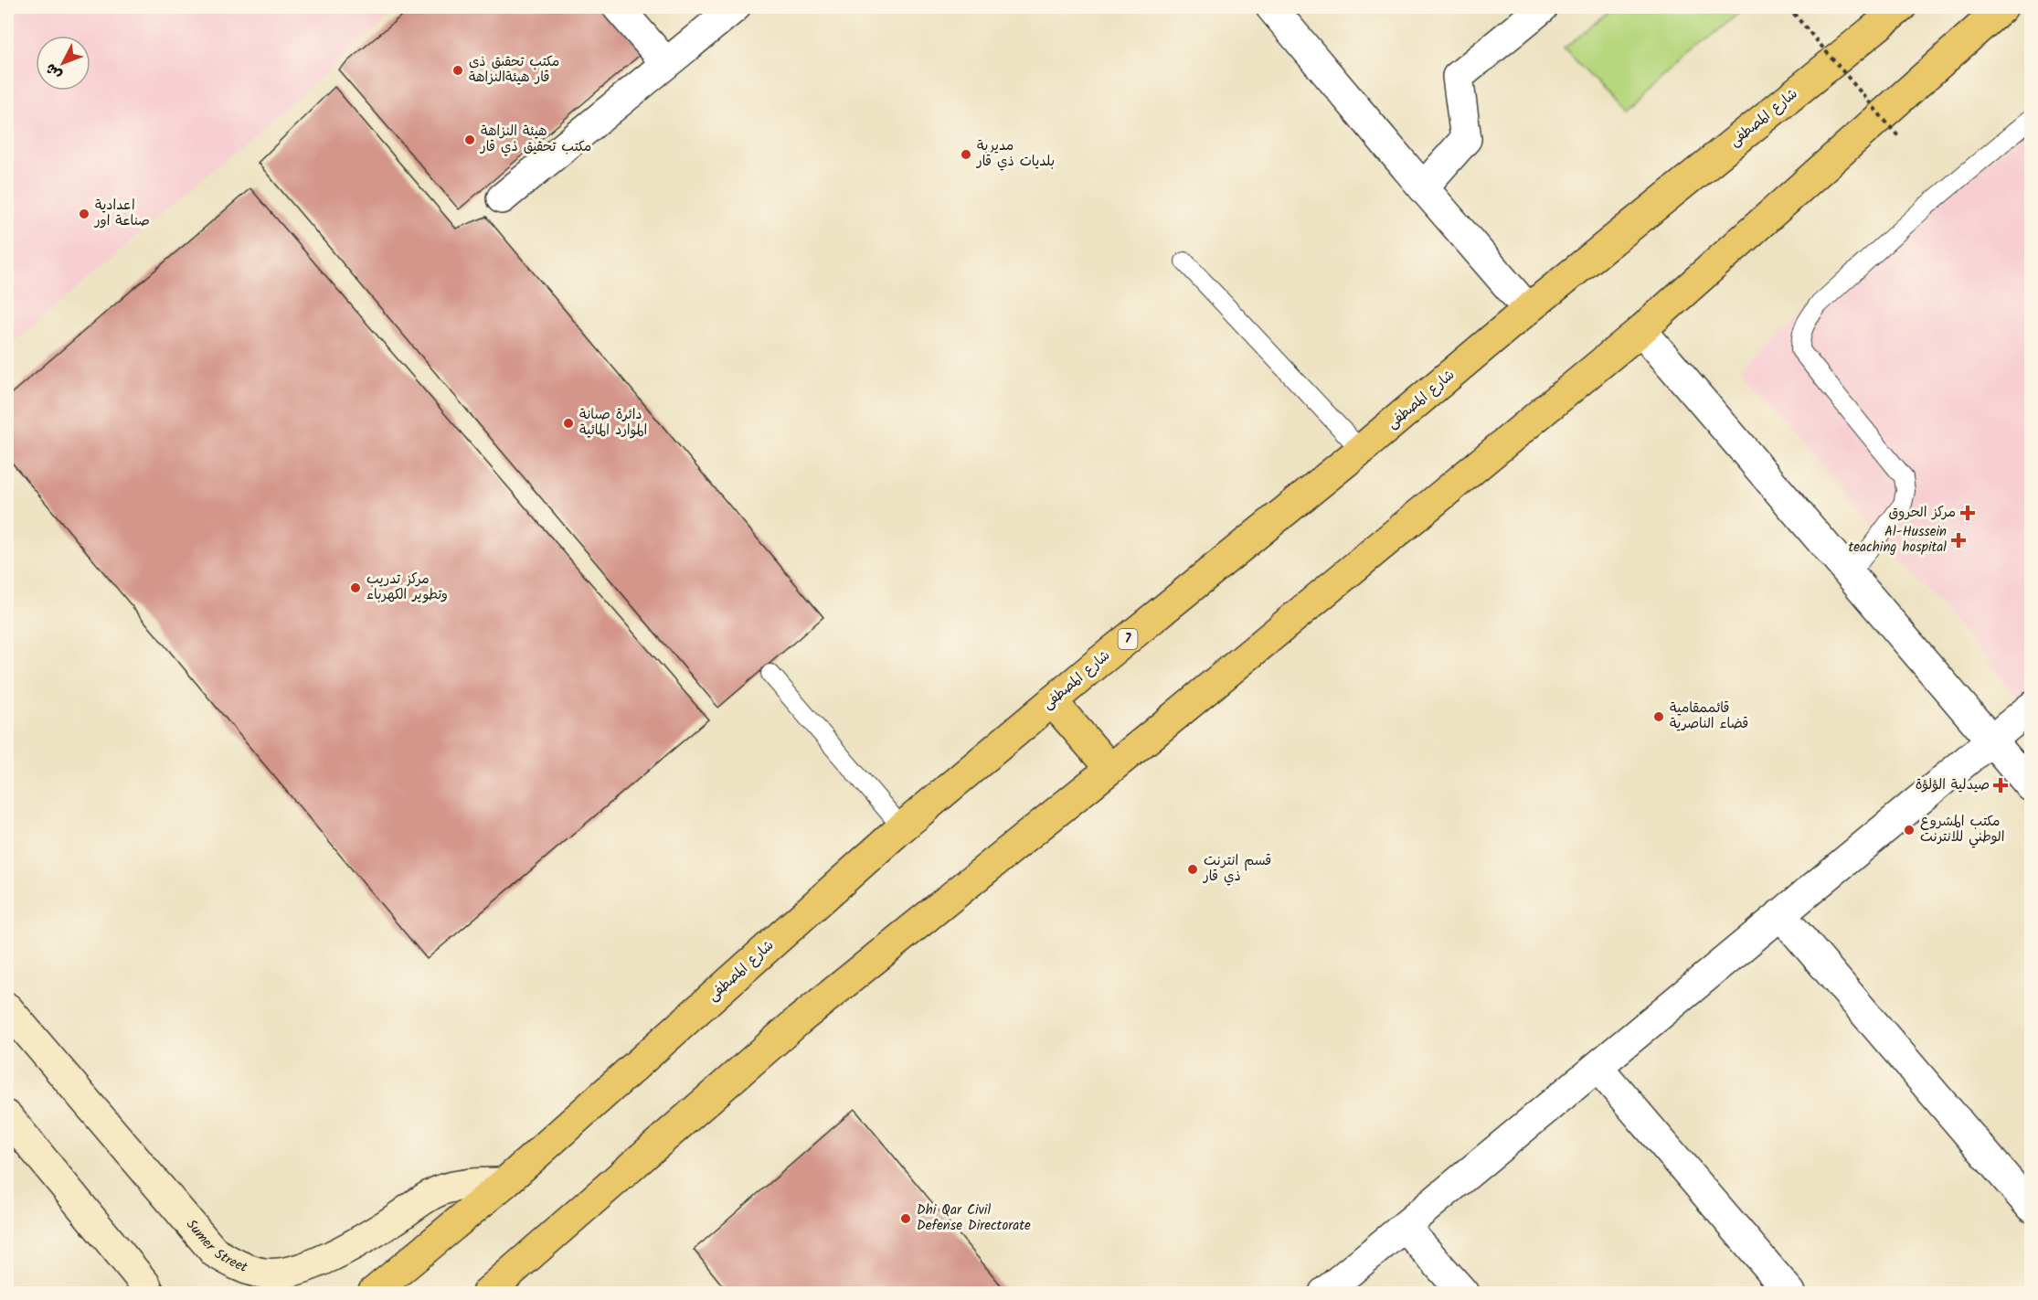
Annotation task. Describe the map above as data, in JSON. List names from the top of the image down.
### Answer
{
  "streets": {
    "highway": ["شارع المصطفى", "7"],
    "main road": ["Sumer Street"]
  },
  "crossings": [
    ["شارع المصطفى", "Sumer Street"]
  ],
  "places": {
    "other": [
      "مكتب تحقيق ذي قار هيئةالنزاهة",
      "هيئة النزاهة مكتب تحقيق ذي قار",
      "مديرية بلديات ذي قار",
      "اعدادية صناعة اور",
      "دائرة صيانة الموارد المائية",
      "مركز تدريب وتطوير الكهرباء",
      "قائممقامية قضاء الناصرية",
      "مكتب المشروع الوطني للانترنت",
      "قسم انترنت ذي قار",
      "Dhi Qar Civil Defense Directorate"
    ],
    "health": ["مركز الحروق", "Al-Hussein teaching hospital", "صيدلية الؤلؤة"]
  },
  "north": "bottom left"
}
